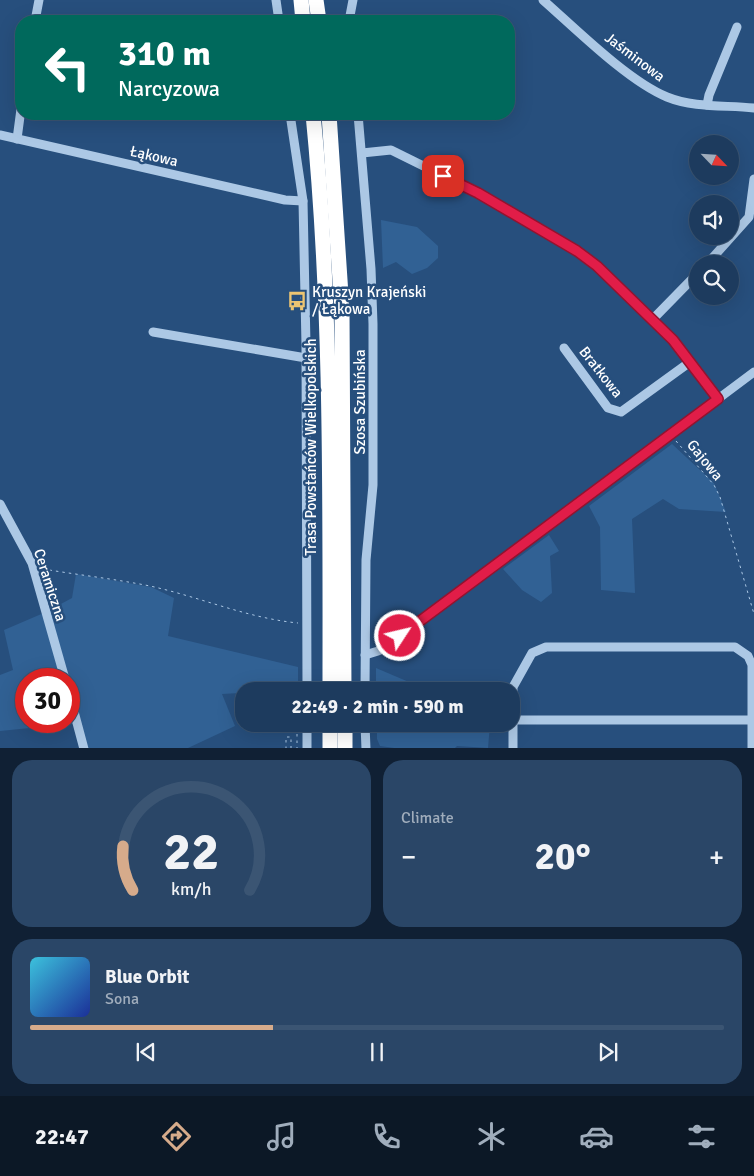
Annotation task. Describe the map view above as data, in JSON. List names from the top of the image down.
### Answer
{
  "streets": {
    "highway": ["Trasa Powstańców Wielkopolskich"],
    "street": [
      "Jaśminowa",
      "Łąkowa",
      "Bratkowa",
      "Szosa Szubińska",
      "Ceramiczna"
    ],
    "path": ["Gajowa"]
  },
  "places": {
    "bus stop": ["Kruszyn Krajeński / Łąkowa"]
  },
  "north": "bottom right",
  "page": {
    "turn": ["310 m", "Narcyzowa"],
    "limit": "30",
    "trip": "22:49 · 2 min · 590 m",
    "tile": "Climate",
    "heat": ["−", "20°", "+"],
    "song": ["Blue Orbit", "Sona"],
    "tabs": "22:47",
    "gauge": ["22", "km/h"]
  }
}
